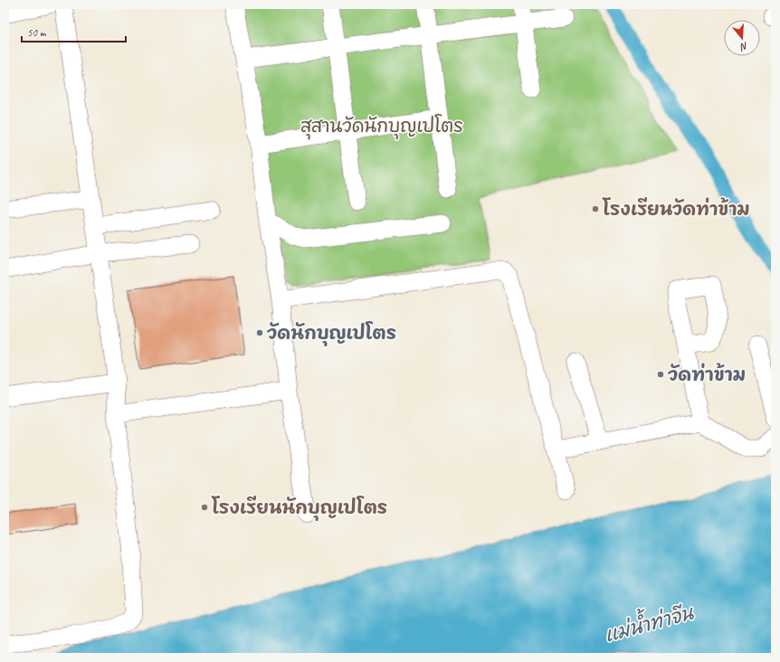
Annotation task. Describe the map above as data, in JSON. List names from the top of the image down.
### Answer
{
  "water": ["แม่น้ำท่าจีน"],
  "parks": ["สุสานวัดนักบุญเปโตร"],
  "places": [
    "โรงเรียนวัดท่าข้าม",
    "วัดนักบุญเปโตร",
    "วัดท่าข้าม",
    "โรงเรียนนักบุญเปโตร"
  ],
  "scale_bar": "50 m",
  "north": "bottom"
}
